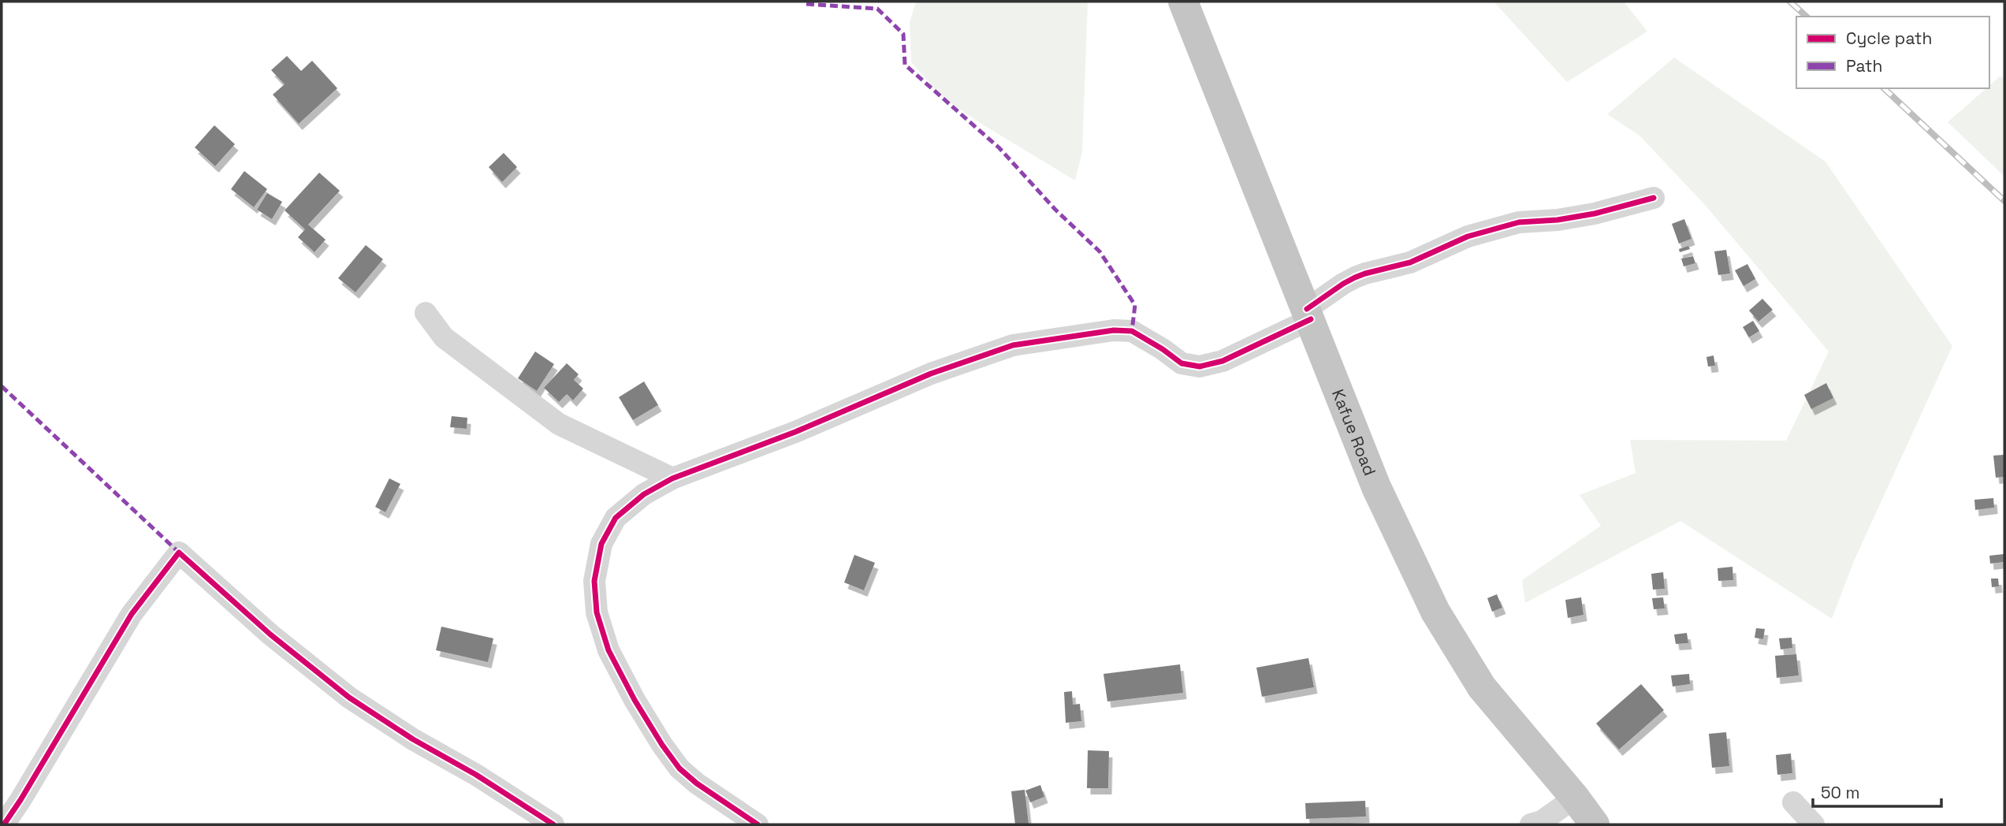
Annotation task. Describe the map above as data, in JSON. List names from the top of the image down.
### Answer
{
  "streets": {
    "highway": ["Kafue Road"]
  },
  "legend": ["Cycle path", "Path"],
  "scale_bar": "50 m"
}
